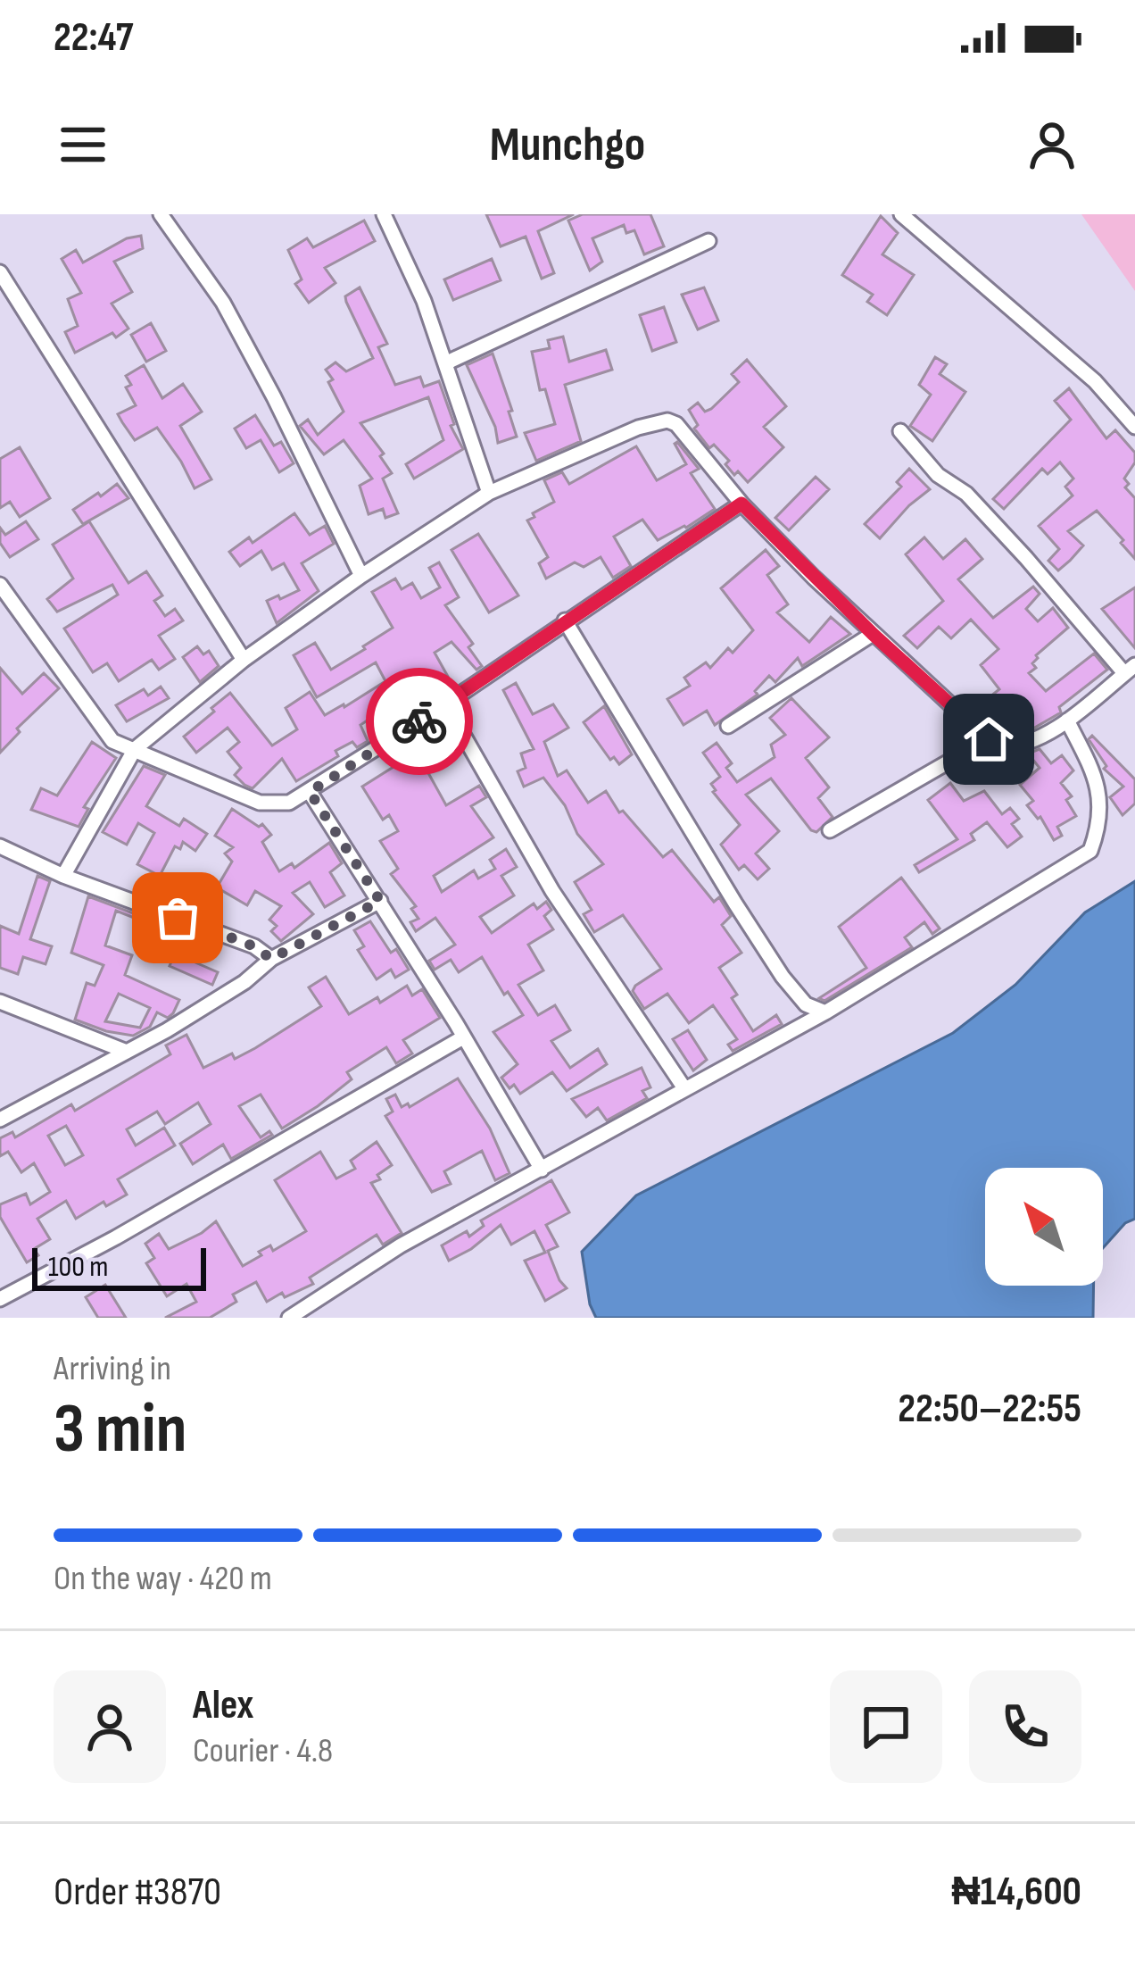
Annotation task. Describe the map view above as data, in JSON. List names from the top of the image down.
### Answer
{
  "scale_bar": "100 m",
  "north": "top left",
  "page": {
    "status": "22:47",
    "header": "Munchgo",
    "scale": "100 m",
    "heading": ["3 min", "Arriving in", "22:50–22:55"],
    "panel": [
      "Alex",
      "Courier · 4.8",
      "Order #3870",
      "₦14,600"
    ],
    "bar": "On the way · 420 m"
  }
}
